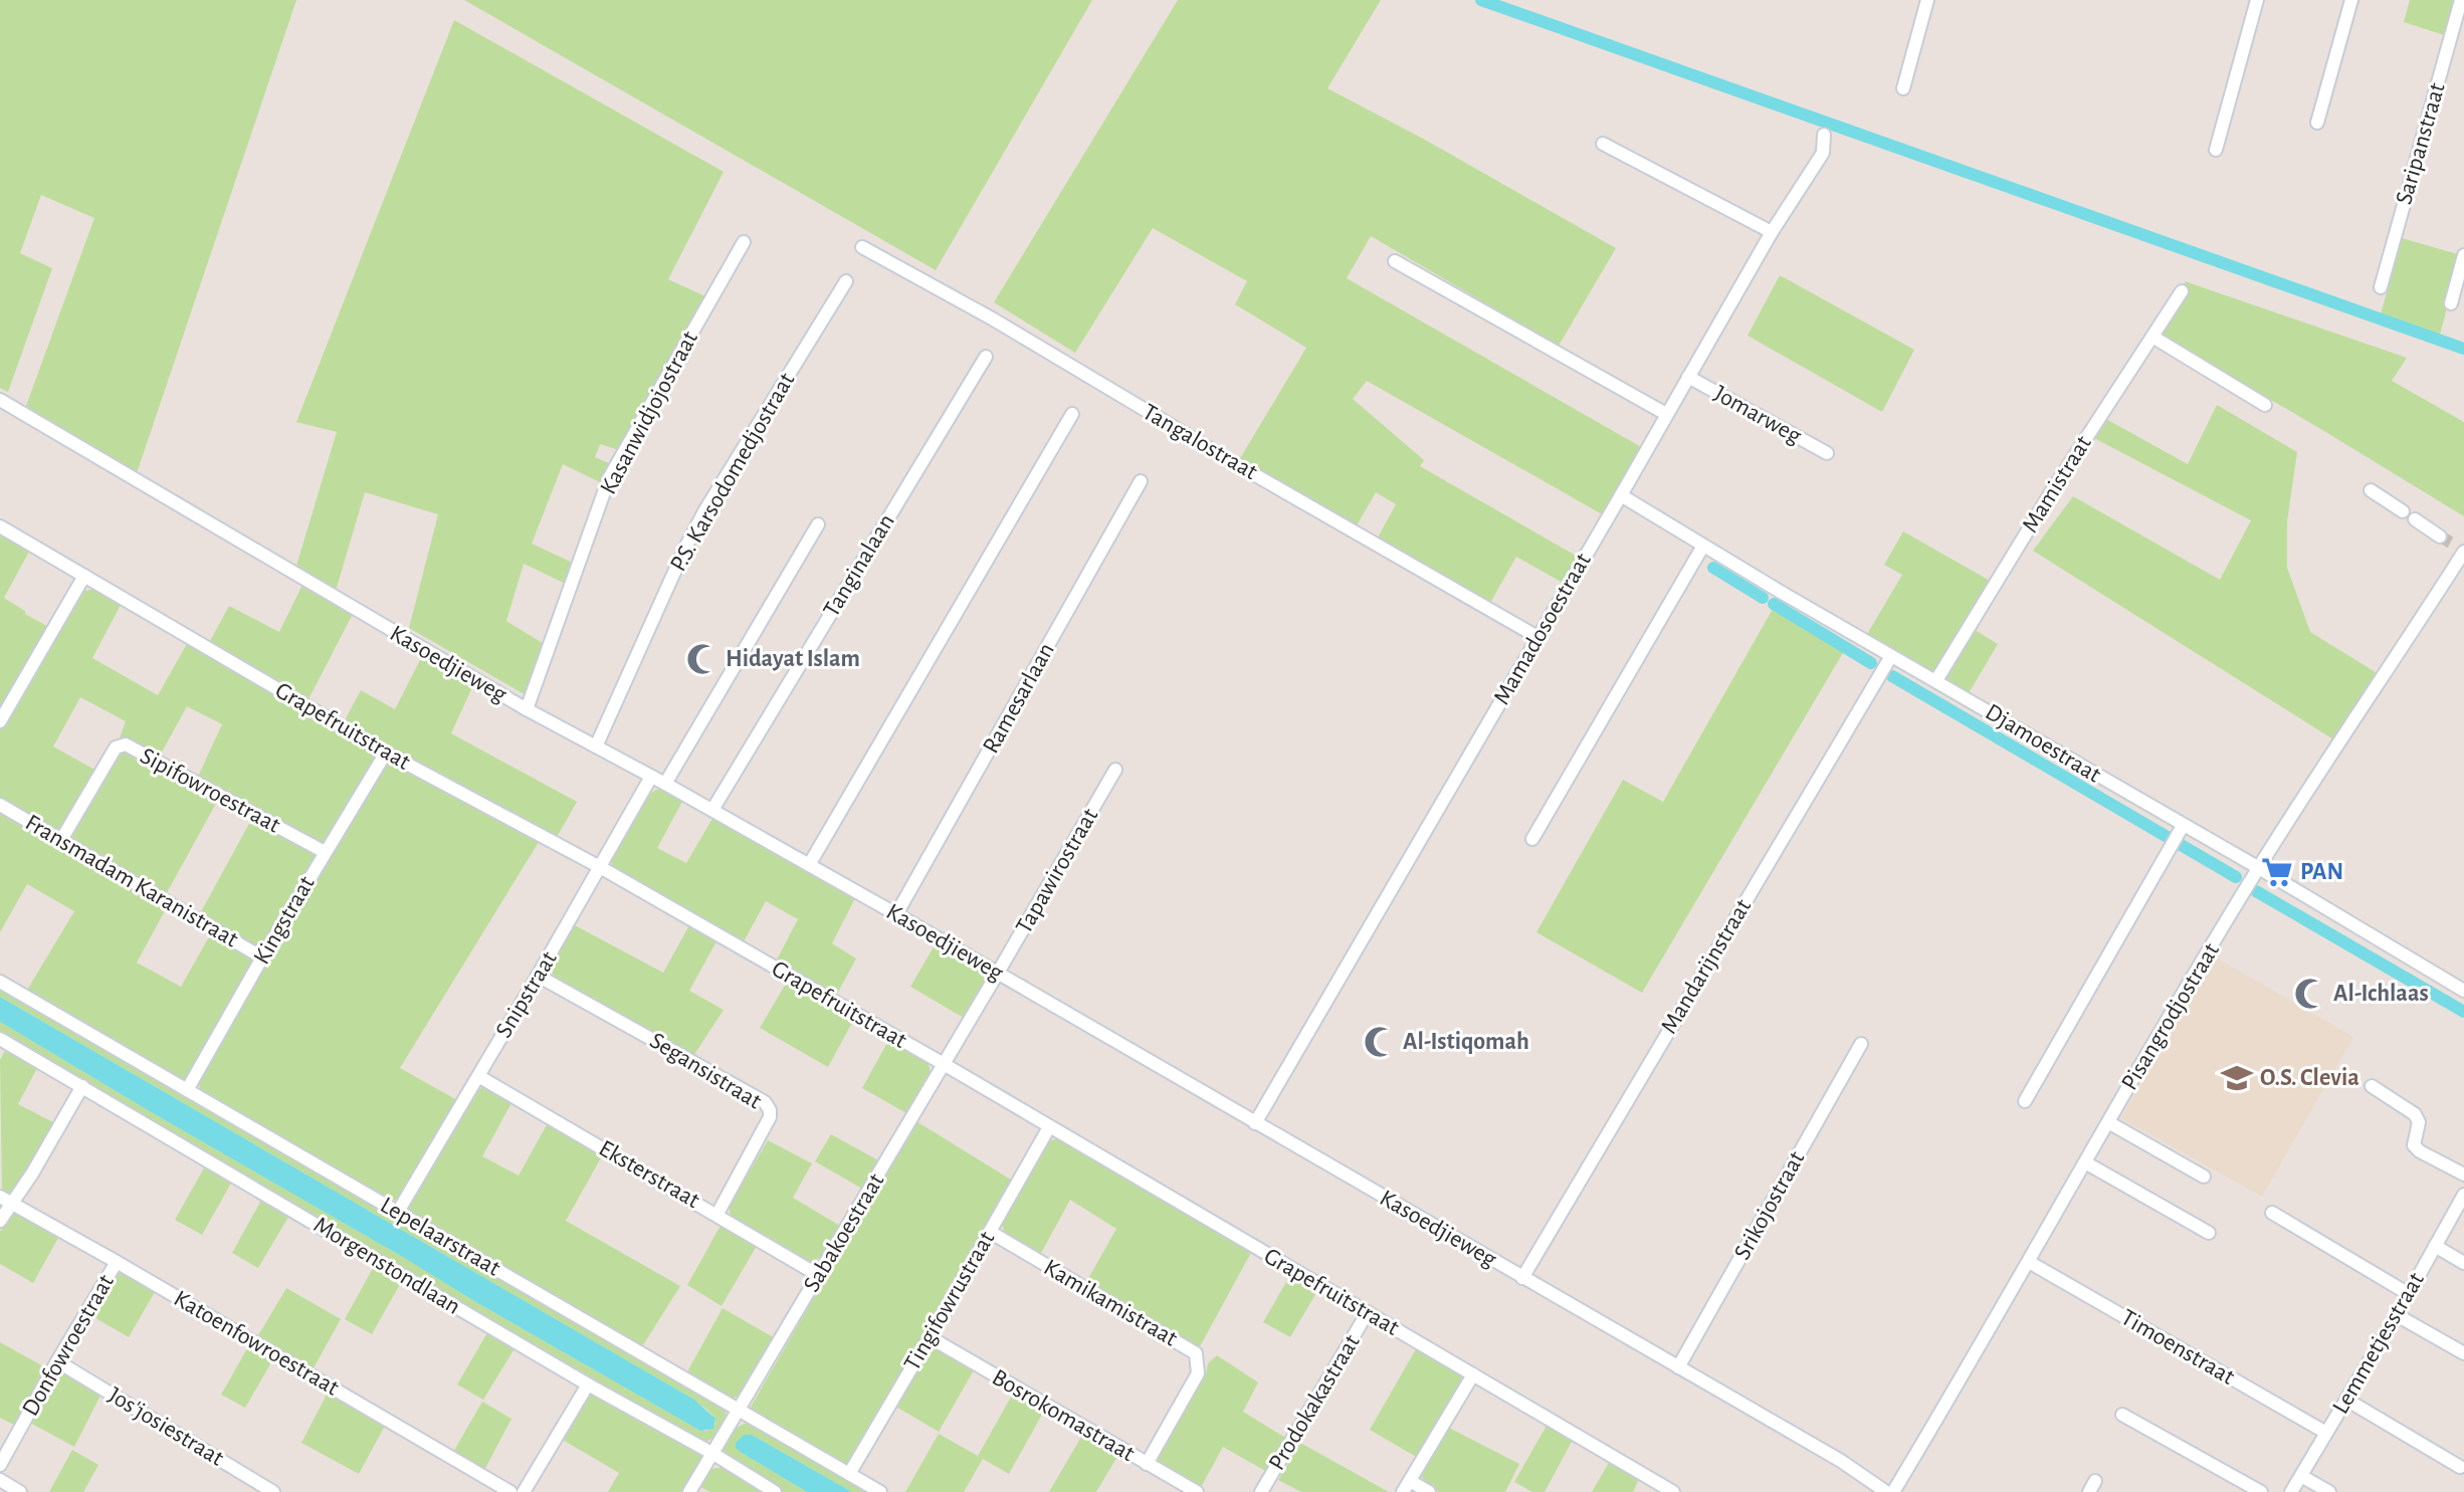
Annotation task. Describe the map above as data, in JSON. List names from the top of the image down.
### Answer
{
  "streets": {
    "street": [
      "Saripanstraat",
      "Kasanwidjojostraat",
      "Jomarweg",
      "Tangalostraat",
      "P.S. Karsodomedjostraat",
      "Mamistraat",
      "Tanginalaan",
      "Mamadosoestraat",
      "Kasoedjieweg",
      "Ramesarlaan",
      "Grapefruitstraat",
      "Djamoestraat",
      "Sipifowroestraat",
      "Tapawirostraat",
      "Fransmadam Karanistraat",
      "Kingstraat",
      "Mandarijnstraat",
      "Snipstraat",
      "Pisangrodjostraat",
      "Segansistraat",
      "Eksterstraat",
      "Srikojostraat",
      "Sabakoestraat",
      "Lepelaarstraat",
      "Morgenstondlaan",
      "Tingifowrustraat",
      "Kamikamistraat",
      "Katoenfowroestraat",
      "Lemmetjesstraat",
      "Donfowroestraat",
      "Timoenstraat",
      "Prodokakastraat",
      "Bosrokomastraat",
      "Jos'josiestraat"
    ]
  },
  "crossings": [
    ["Kasanwidjojostraat", "Kasoedjieweg"],
    ["Jomarweg", "Mamadosoestraat"],
    ["Tangalostraat", "Mamadosoestraat"],
    ["P.S. Karsodomedjostraat", "Kasoedjieweg"],
    ["Mamistraat", "Djamoestraat"],
    ["Tanginalaan", "Kasoedjieweg"],
    ["Mamadosoestraat", "Kasoedjieweg"],
    ["Mamadosoestraat", "Djamoestraat"],
    ["Kasoedjieweg", "Ramesarlaan"],
    ["Kasoedjieweg", "Tapawirostraat"],
    ["Kasoedjieweg", "Mandarijnstraat"],
    ["Kasoedjieweg", "Snipstraat"],
    ["Kasoedjieweg", "Srikojostraat"],
    ["Kasoedjieweg", "Sabakoestraat"],
    ["Grapefruitstraat", "Kingstraat"],
    ["Grapefruitstraat", "Snipstraat"],
    ["Grapefruitstraat", "Sabakoestraat"],
    ["Grapefruitstraat", "Tingifowrustraat"],
    ["Grapefruitstraat", "Prodokakastraat"],
    ["Djamoestraat", "Mandarijnstraat"],
    ["Djamoestraat", "Pisangrodjostraat"],
    ["Sipifowroestraat", "Fransmadam Karanistraat"],
    ["Sipifowroestraat", "Kingstraat"],
    ["Tapawirostraat", "Sabakoestraat"],
    ["Fransmadam Karanistraat", "Kingstraat"],
    ["Kingstraat", "Lepelaarstraat"],
    ["Snipstraat", "Segansistraat"],
    ["Snipstraat", "Eksterstraat"],
    ["Snipstraat", "Lepelaarstraat"],
    ["Pisangrodjostraat", "Timoenstraat"],
    ["Segansistraat", "Eksterstraat"],
    ["Eksterstraat", "Sabakoestraat"],
    ["Sabakoestraat", "Lepelaarstraat"],
    ["Sabakoestraat", "Morgenstondlaan"],
    ["Lepelaarstraat", "Tingifowrustraat"],
    ["Tingifowrustraat", "Kamikamistraat"],
    ["Tingifowrustraat", "Bosrokomastraat"],
    ["Kamikamistraat", "Bosrokomastraat"],
    ["Katoenfowroestraat", "Donfowroestraat"],
    ["Lemmetjesstraat", "Timoenstraat"],
    ["Donfowroestraat", "Jos'josiestraat"]
  ],
  "places": {
    "mosque": ["Hidayat Islam", "Al-Ichlaas", "Al-Istiqomah"],
    "supermarket": ["PAN"],
    "school or university": ["O.S. Clevia"]
  }
}
